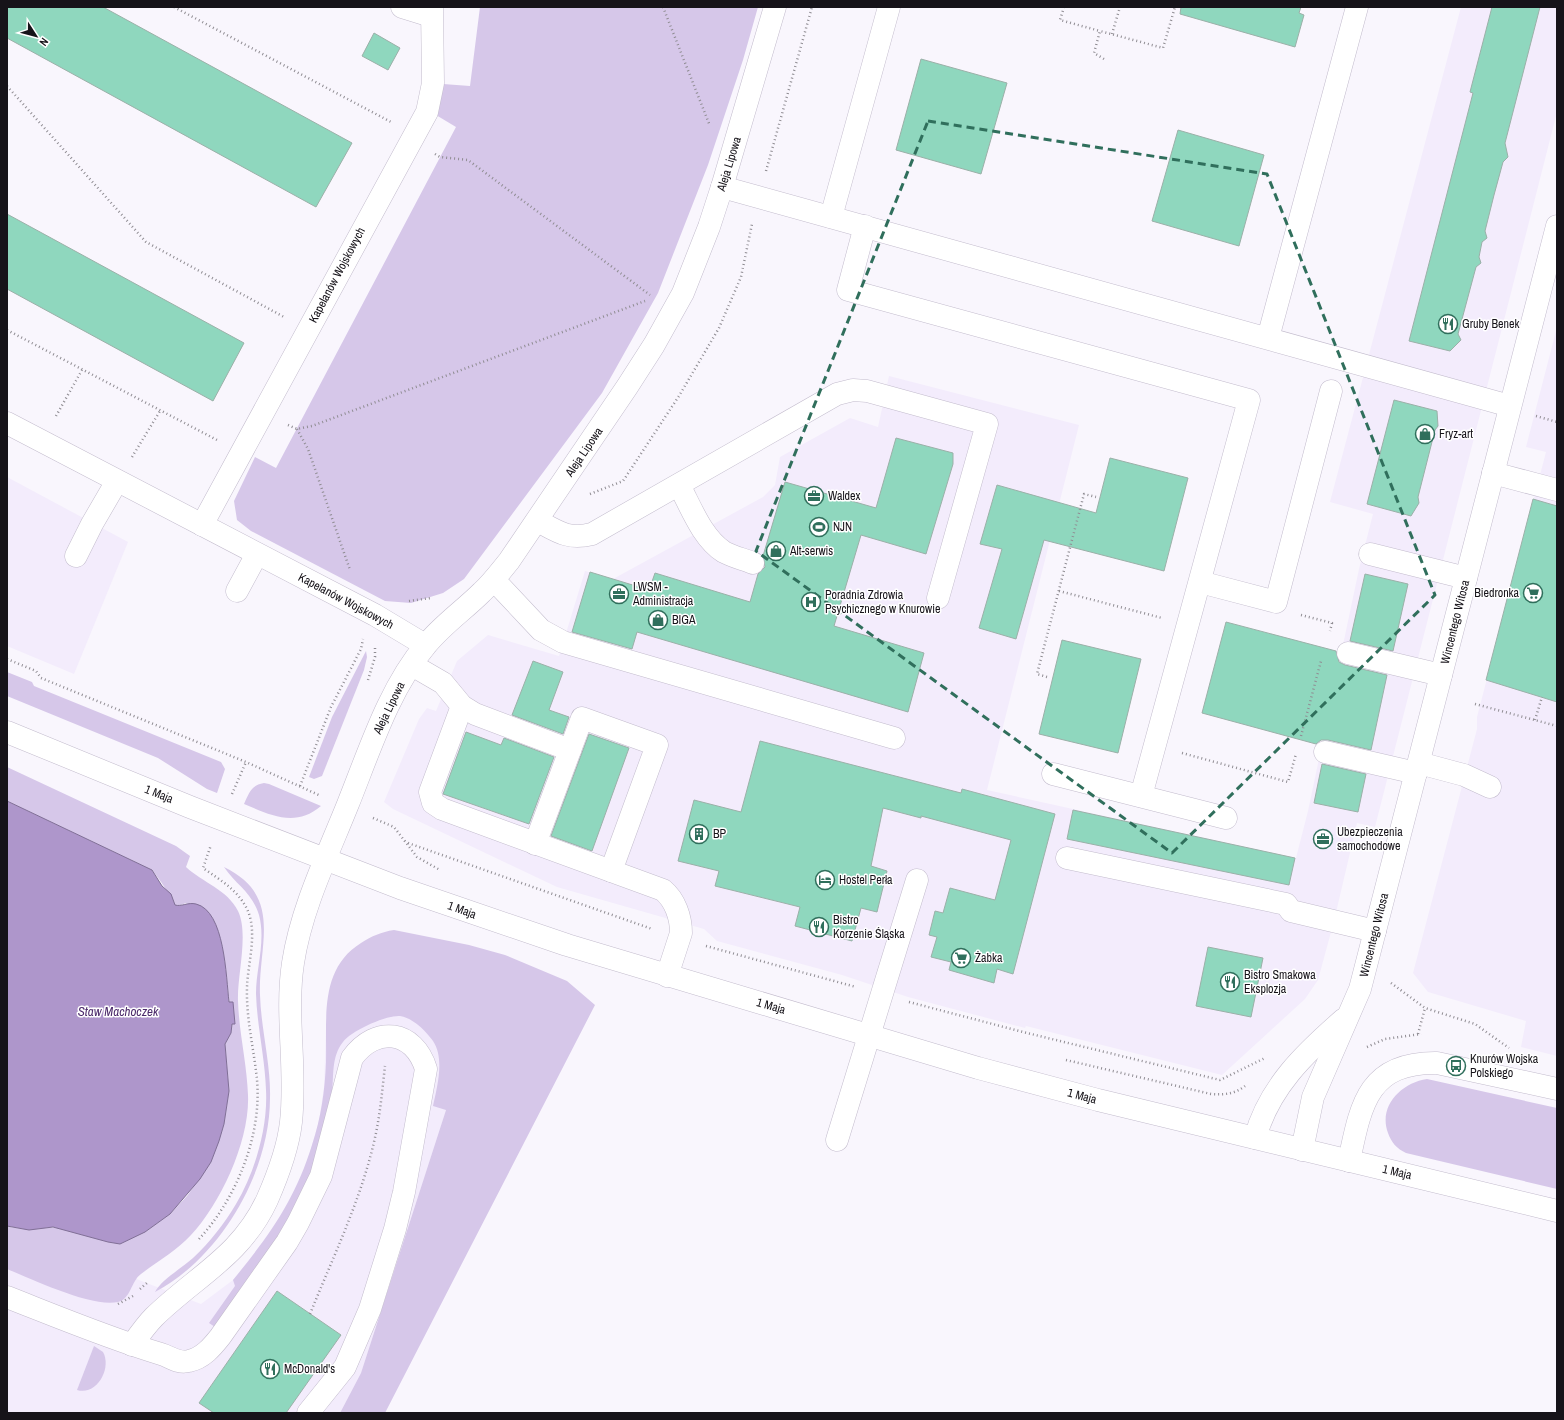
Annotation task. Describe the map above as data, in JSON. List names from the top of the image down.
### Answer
{
  "streets": {
    "street": [
      "Aleja Lipowa",
      "Kapelanów Wojskowych",
      "Wincentego Witosa",
      "1 Maja"
    ]
  },
  "crossings": [
    ["Aleja Lipowa", "Kapelanów Wojskowych"],
    ["Aleja Lipowa", "1 Maja"],
    ["Wincentego Witosa", "1 Maja"]
  ],
  "water": ["Staw Machoczek"],
  "places": {
    "restaurant": [
      "Gruby Benek",
      "Bistro Korzenie Śląska",
      "Bistro Smakowa Eksplozja",
      "McDonald's"
    ],
    "shop": ["Fryz-art", "Alt-serwis", "BIGA"],
    "office": ["Waldex", "LWSM - Administracja", "Ubezpieczenia samochodowe"],
    "sports": ["NJN"],
    "supermarket": ["Biedronka", "Żabka"],
    "hospital": ["Poradnia Zdrowia Psychicznego w Knurowie"],
    "building": ["BP"],
    "hotel": ["Hostel Perła"],
    "bus stop": ["Knurów Wojska Polskiego"]
  },
  "north": "bottom right"
}
